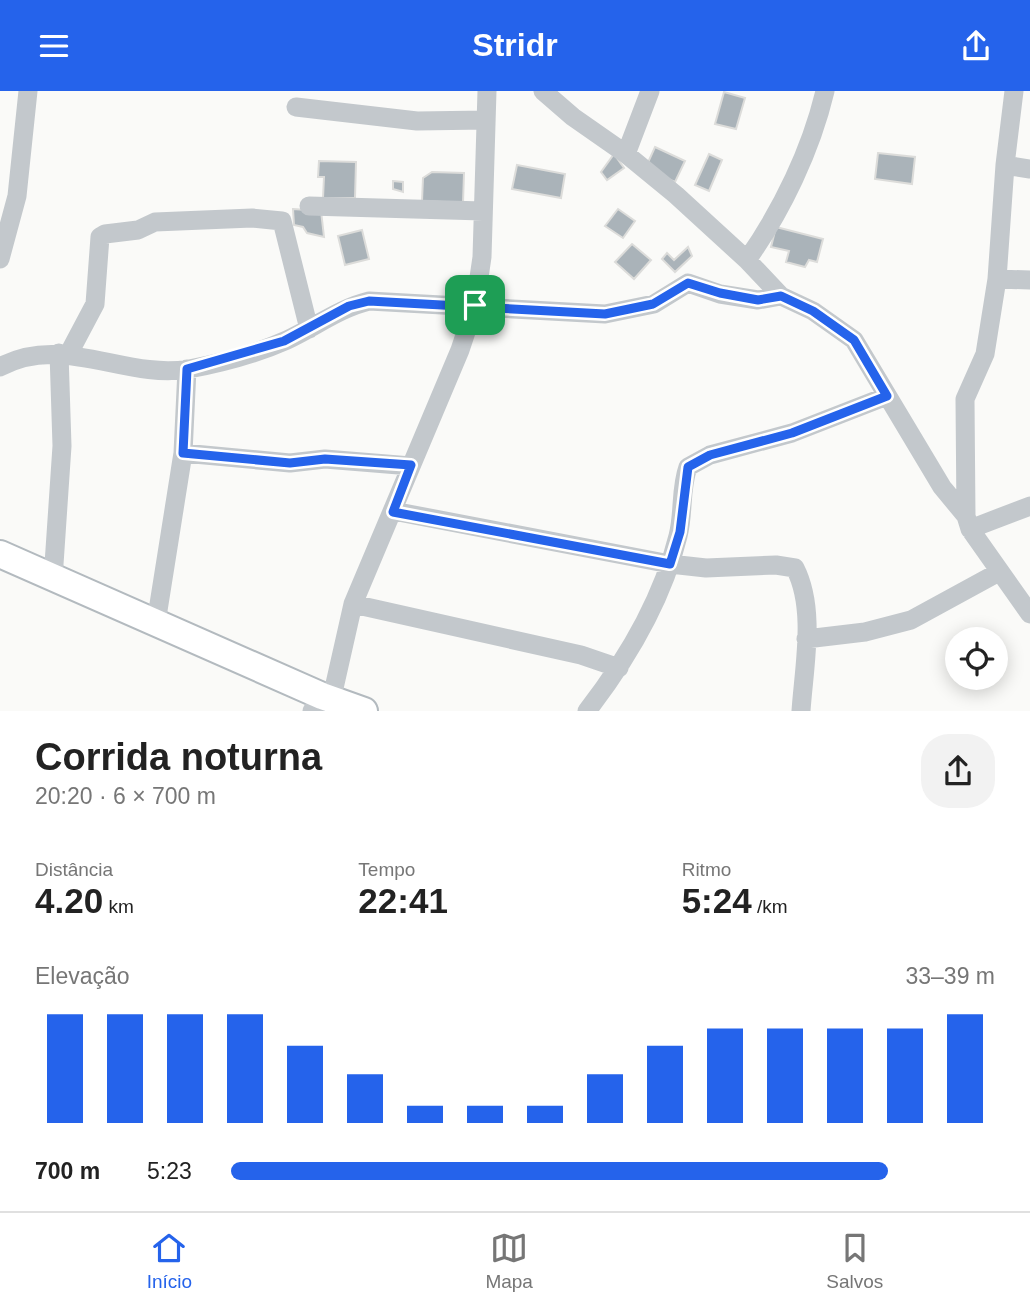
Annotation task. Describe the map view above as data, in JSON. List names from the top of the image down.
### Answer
{
  "page": {
    "header": "Stridr",
    "heading": ["Corrida noturna", "20:20 · 6 × 700 m"],
    "stats": [
      ["Distância", "4.20 km"],
      ["Tempo", "22:41"],
      ["Ritmo", "5:24 /km"]
    ],
    "chart": ["Elevação", "33–39 m"],
    "list": [
      {
        "name": "700 m",
        "note": "5:23"
      }
    ],
    "tabs": ["Início", "Mapa", "Salvos"]
  }
}
